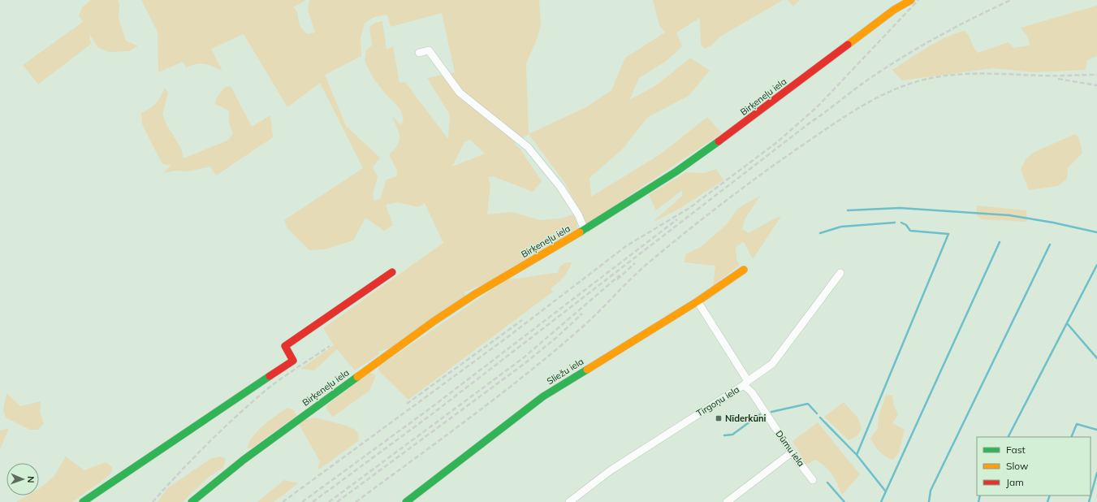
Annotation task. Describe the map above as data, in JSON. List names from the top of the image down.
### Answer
{
  "streets": {
    "main road": ["Birķeneļu iela", "Sliežu iela"],
    "street": ["Tirgoņu iela", "Dūmu iela"]
  },
  "crossings": [
    ["Sliežu iela", "Dūmu iela"],
    ["Tirgoņu iela", "Dūmu iela"]
  ],
  "places": {
    "transit": ["Nīderkūni"]
  },
  "legend": ["Fast", "Slow", "Jam"],
  "north": "right"
}
